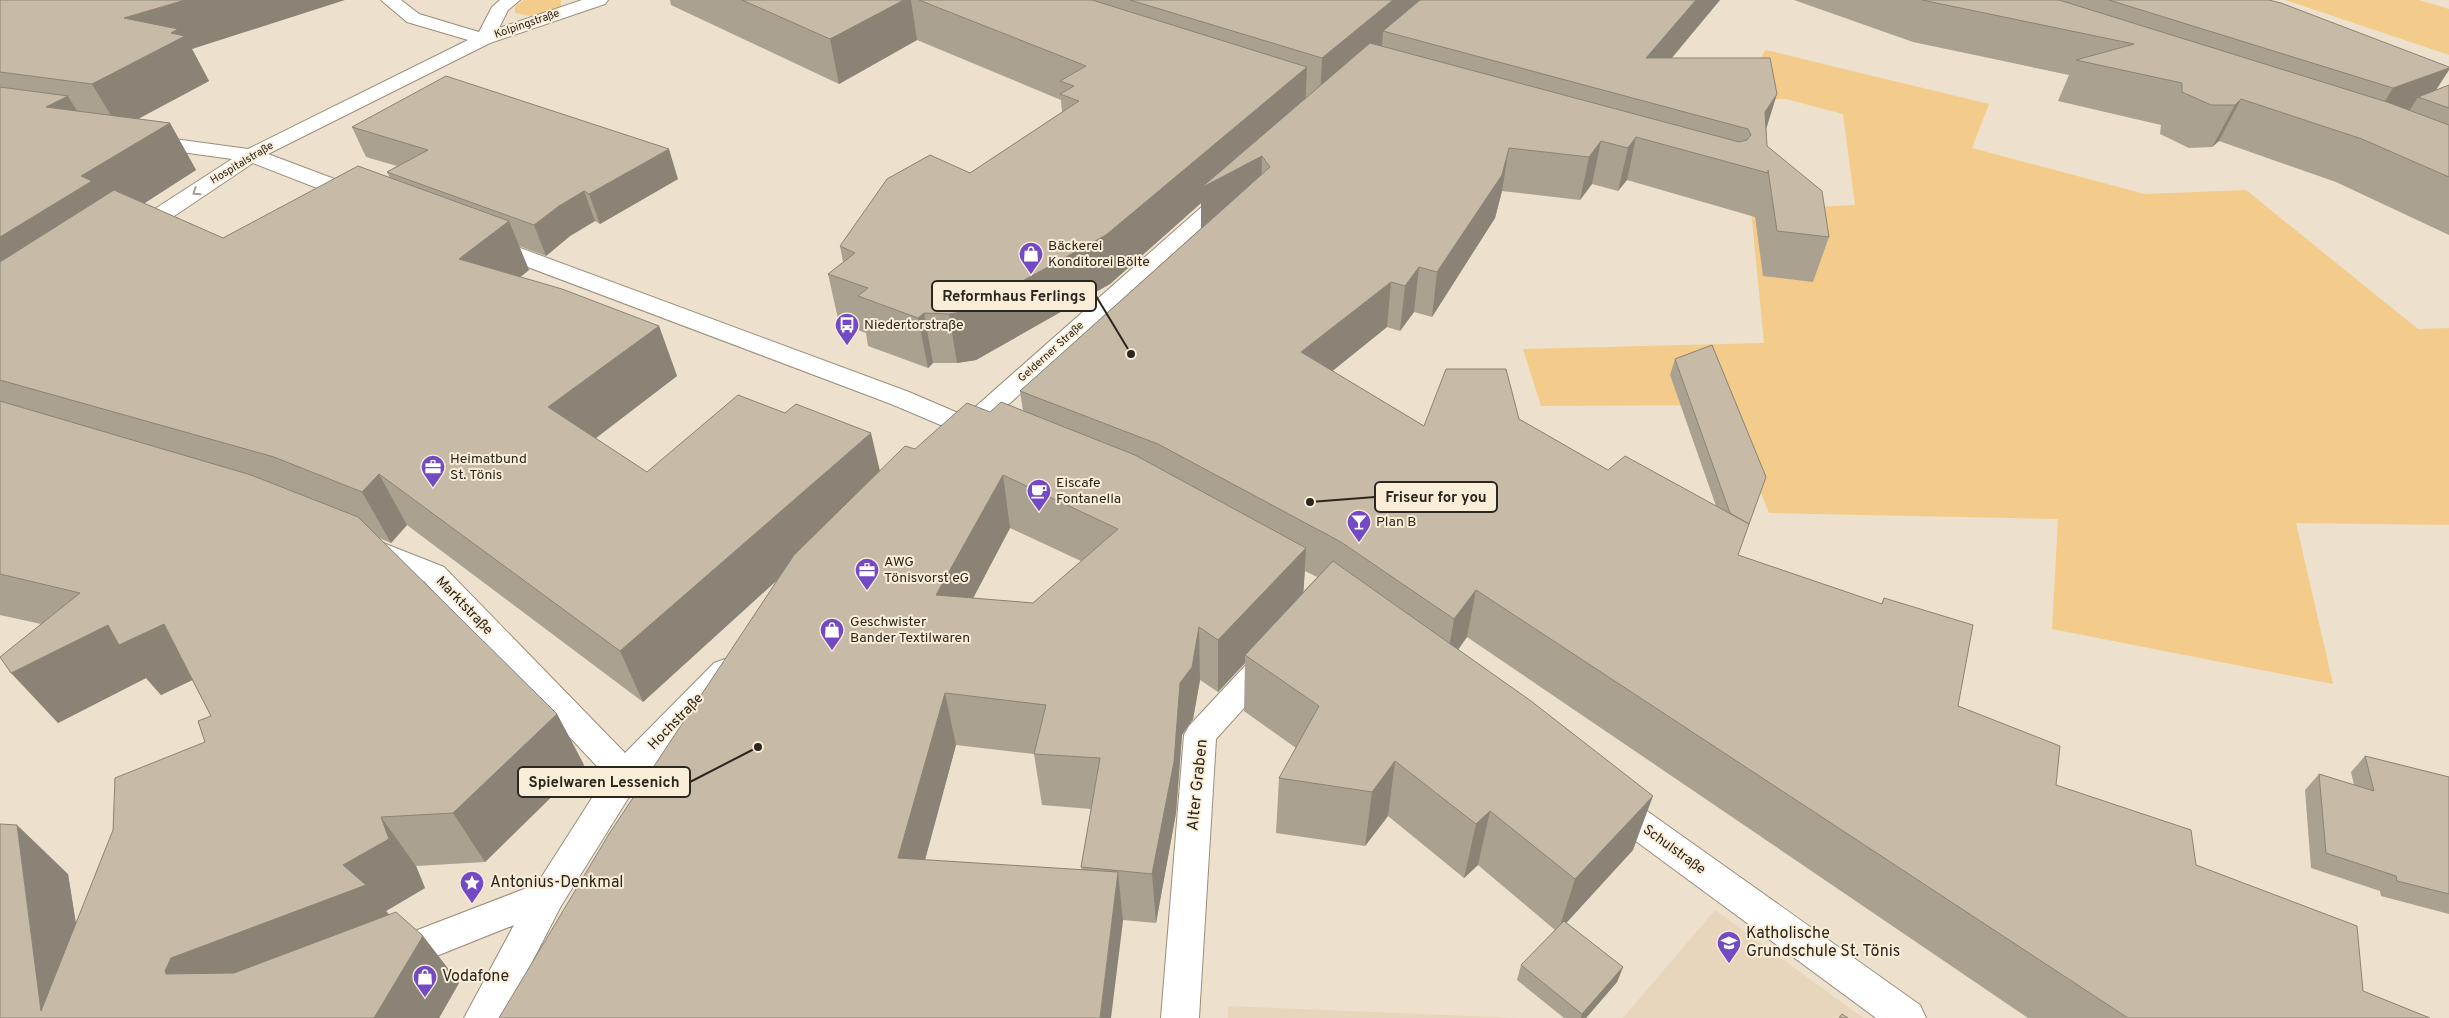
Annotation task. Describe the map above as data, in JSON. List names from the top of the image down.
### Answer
{
  "streets": {
    "street": [
      "Kolpingstraße",
      "Hospitalstraße",
      "Gelderner Straße",
      "Marktstraße",
      "Hochstraße",
      "Alter Graben",
      "Schulstraße"
    ]
  },
  "crossings": [
    ["Kolpingstraße", "Hospitalstraße"],
    ["Marktstraße", "Hochstraße"]
  ],
  "one_way": ["Hospitalstraße"],
  "places": {
    "shop": ["Bäckerei Konditorei Bölte", "Geschwister Bander Textilwaren", "Vodafone"],
    "bus stop": ["Niedertorstraße"],
    "other": ["Reformhaus Ferlings", "Friseur for you", "Spielwaren Lessenich"],
    "office": ["Heimatbund St. Tönis", "AWG Tönisvorst eG"],
    "cafe": ["Eiscafe Fontanella"],
    "bar": ["Plan B"],
    "place": ["Antonius-Denkmal"],
    "school or university": ["Katholische Grundschule St. Tönis"]
  }
}
